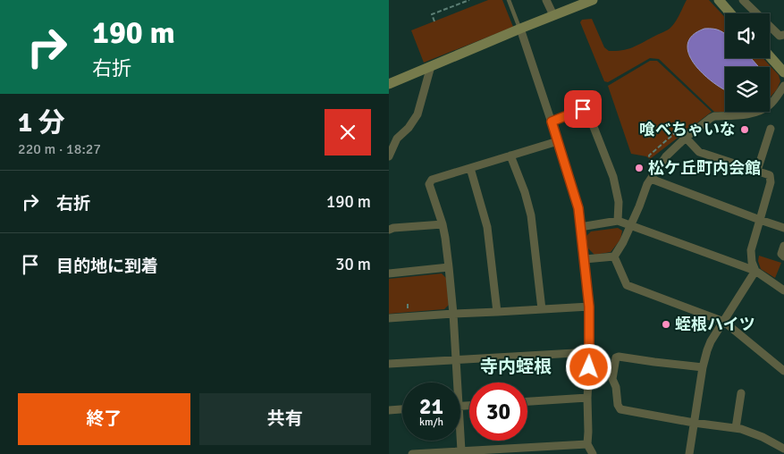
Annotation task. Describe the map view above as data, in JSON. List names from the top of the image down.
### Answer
{
  "districts": ["寺内蛭根"],
  "places": ["喰べちゃいな", "松ケ丘町内会館", "蛭根ハイツ"],
  "page": {
    "turn": ["190 m", "右折"],
    "heading": ["1 分", "220 m · 18:27"],
    "list": [
      {
        "name": "右折",
        "value": "190 m"
      },
      {
        "name": "目的地に到着",
        "value": "30 m"
      }
    ],
    "speed": "21 km/h",
    "limit": "30",
    "buttons": ["終了", "共有"]
  }
}
